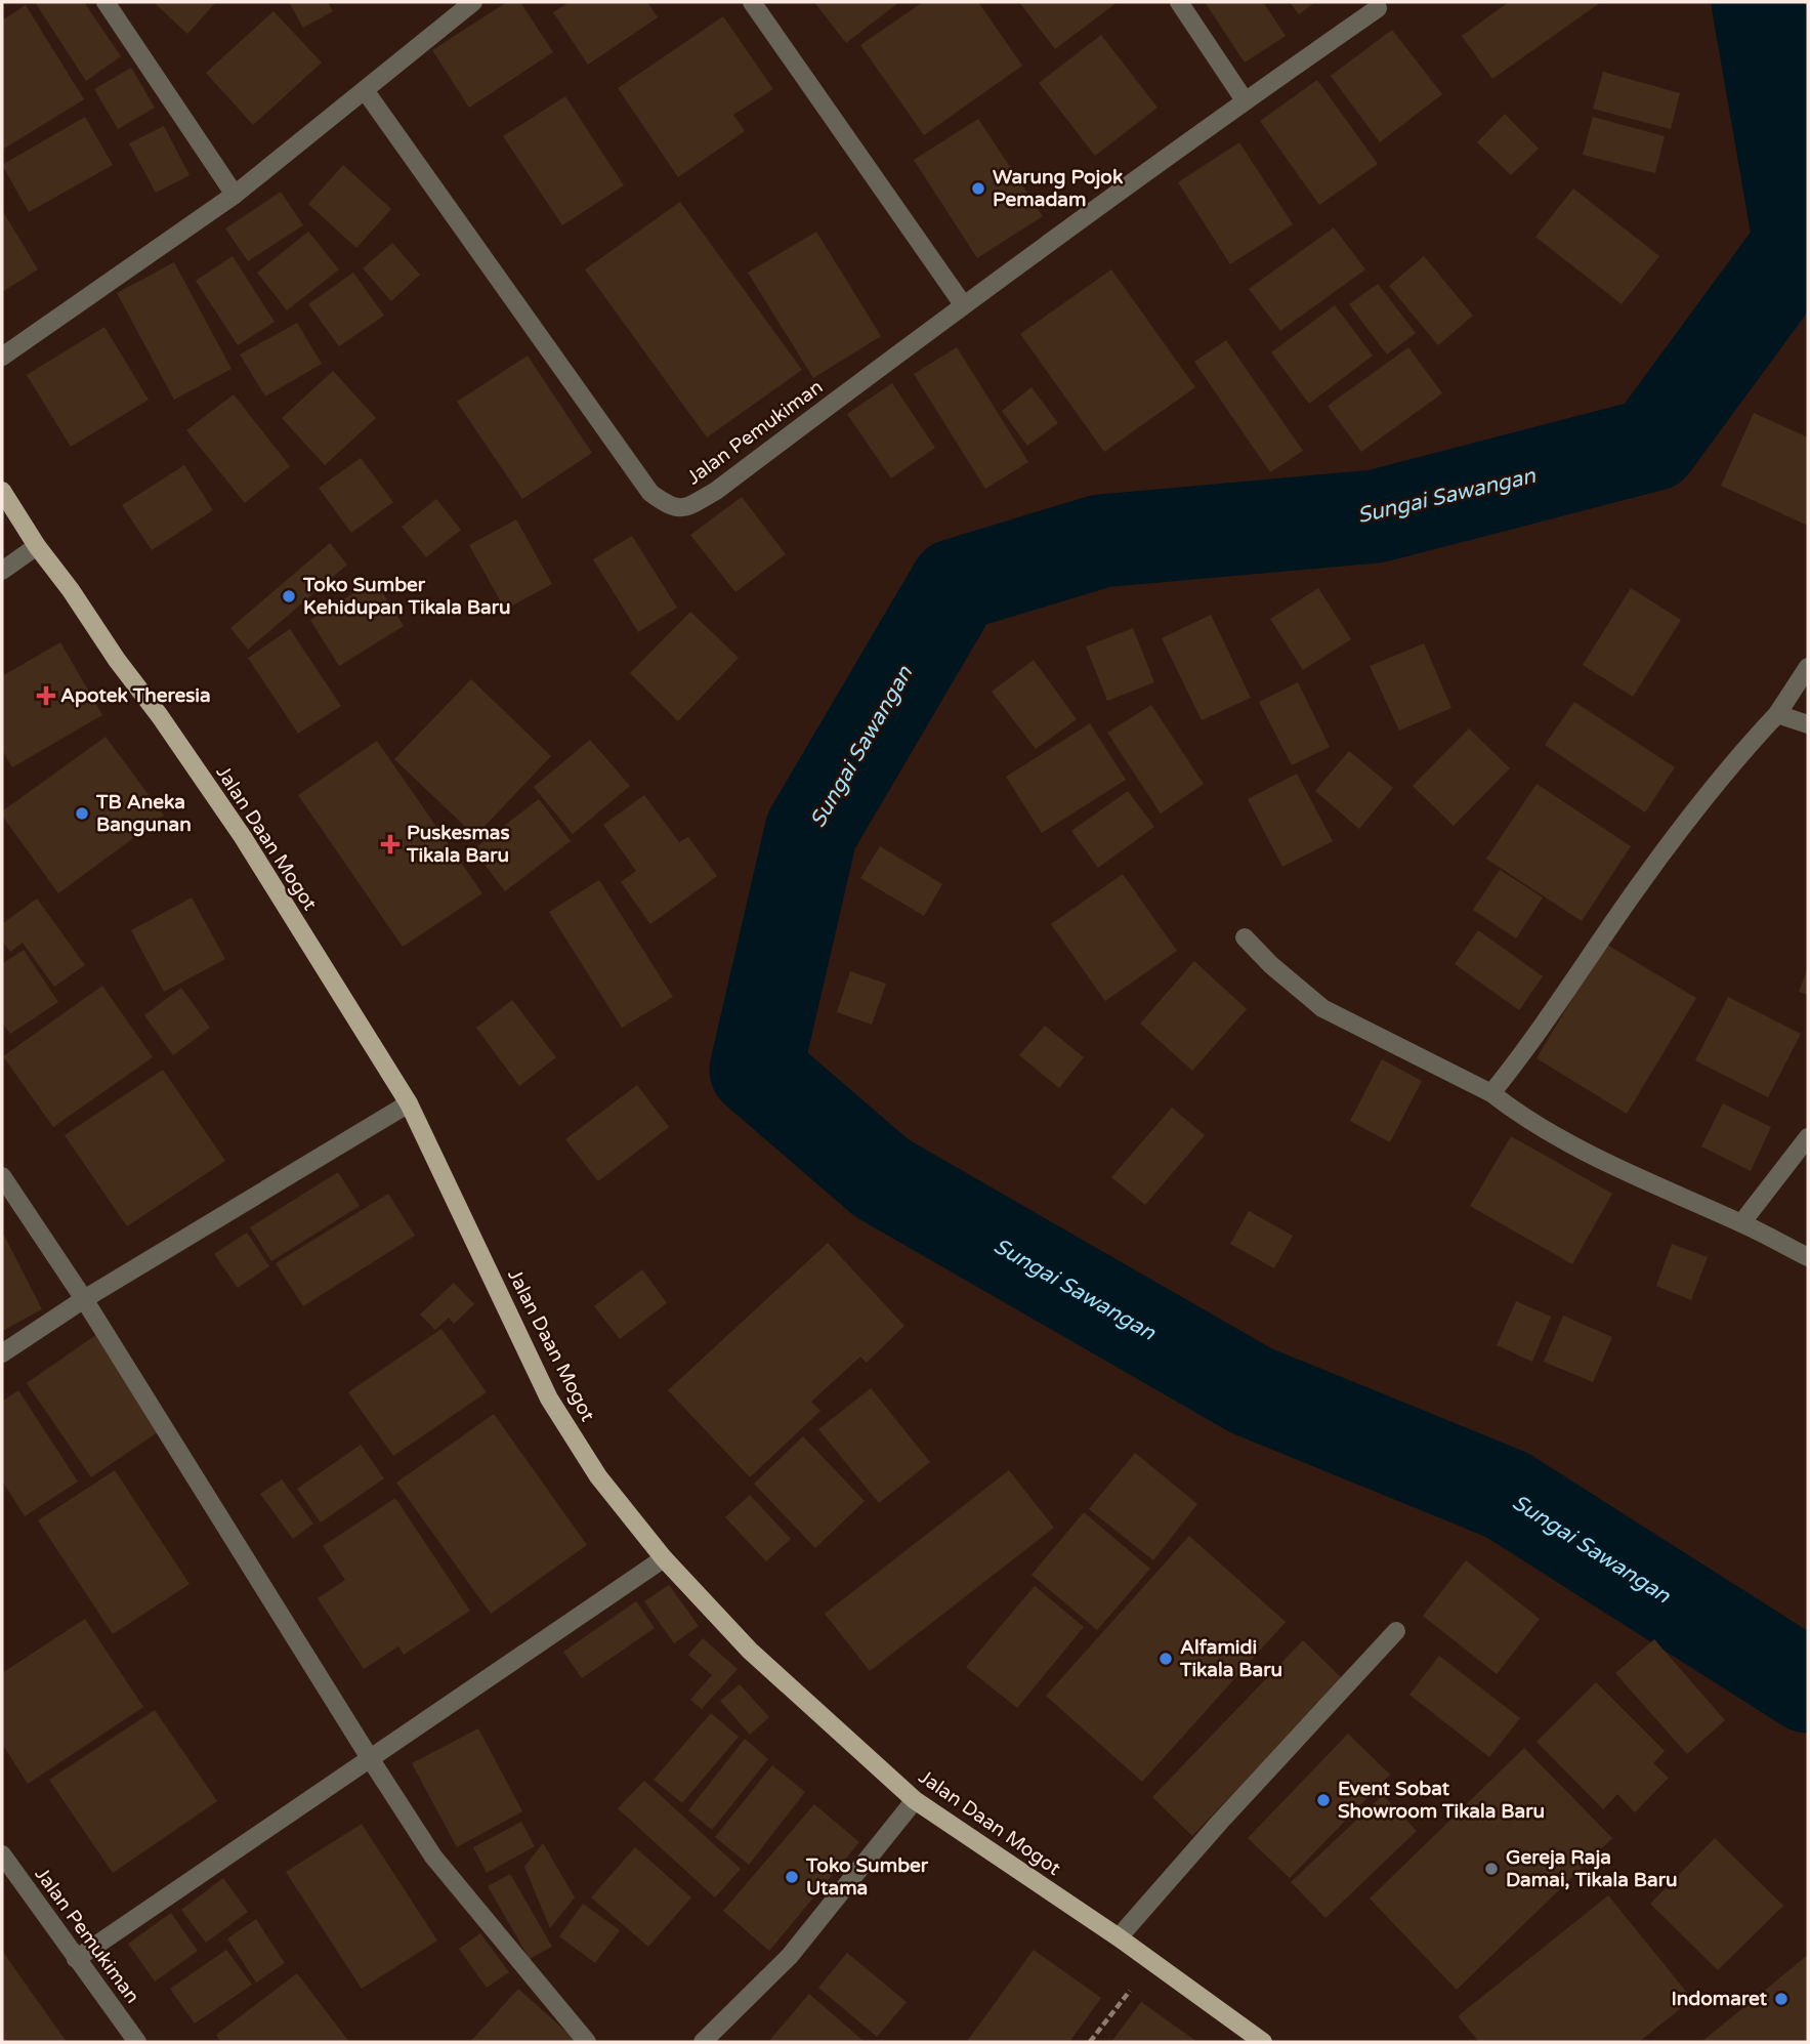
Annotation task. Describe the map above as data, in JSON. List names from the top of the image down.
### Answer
{
  "streets": {
    "main road": ["Jalan Daan Mogot"],
    "street": ["Jalan Pemukiman"]
  },
  "water": ["Sungai Sawangan"],
  "places": {
    "other": [
      "Warung Pojok Pemadam",
      "Toko Sumber Kehidupan Tikala Baru",
      "TB Aneka Bangunan",
      "Alfamidi Tikala Baru",
      "Event Sobat Showroom Tikala Baru",
      "Gereja Raja Damai, Tikala Baru",
      "Toko Sumber Utama",
      "Indomaret"
    ],
    "health": ["Apotek Theresia", "Puskesmas Tikala Baru"]
  }
}
